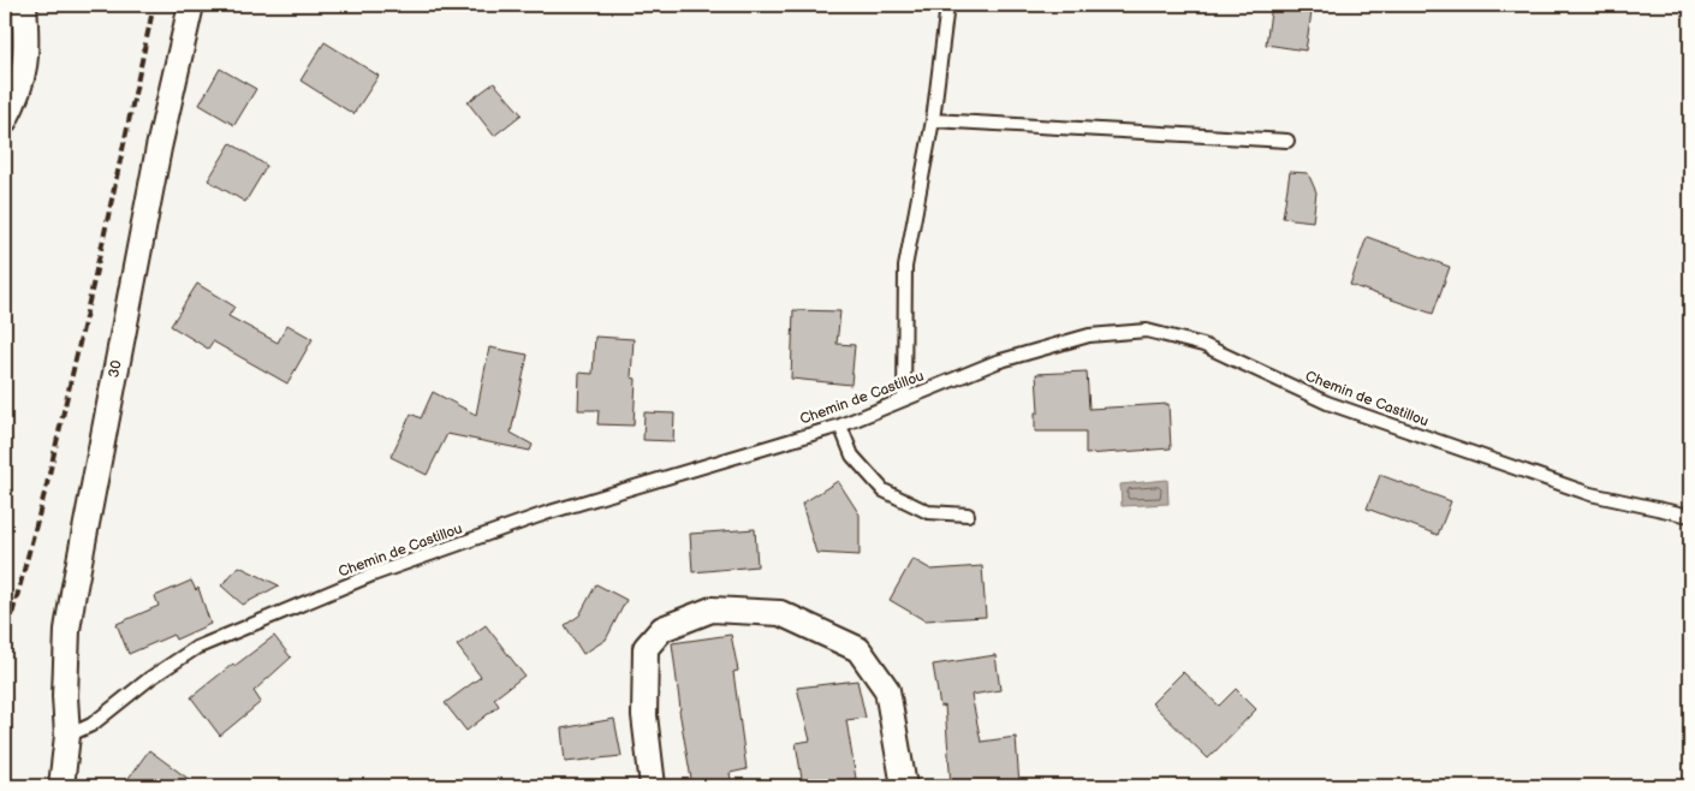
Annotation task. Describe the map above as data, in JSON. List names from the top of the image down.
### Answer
{
  "streets": {
    "street": ["30"],
    "lane": ["Chemin de Castillou"]
  },
  "crossings": [
    ["30", "Chemin de Castillou"]
  ]
}
